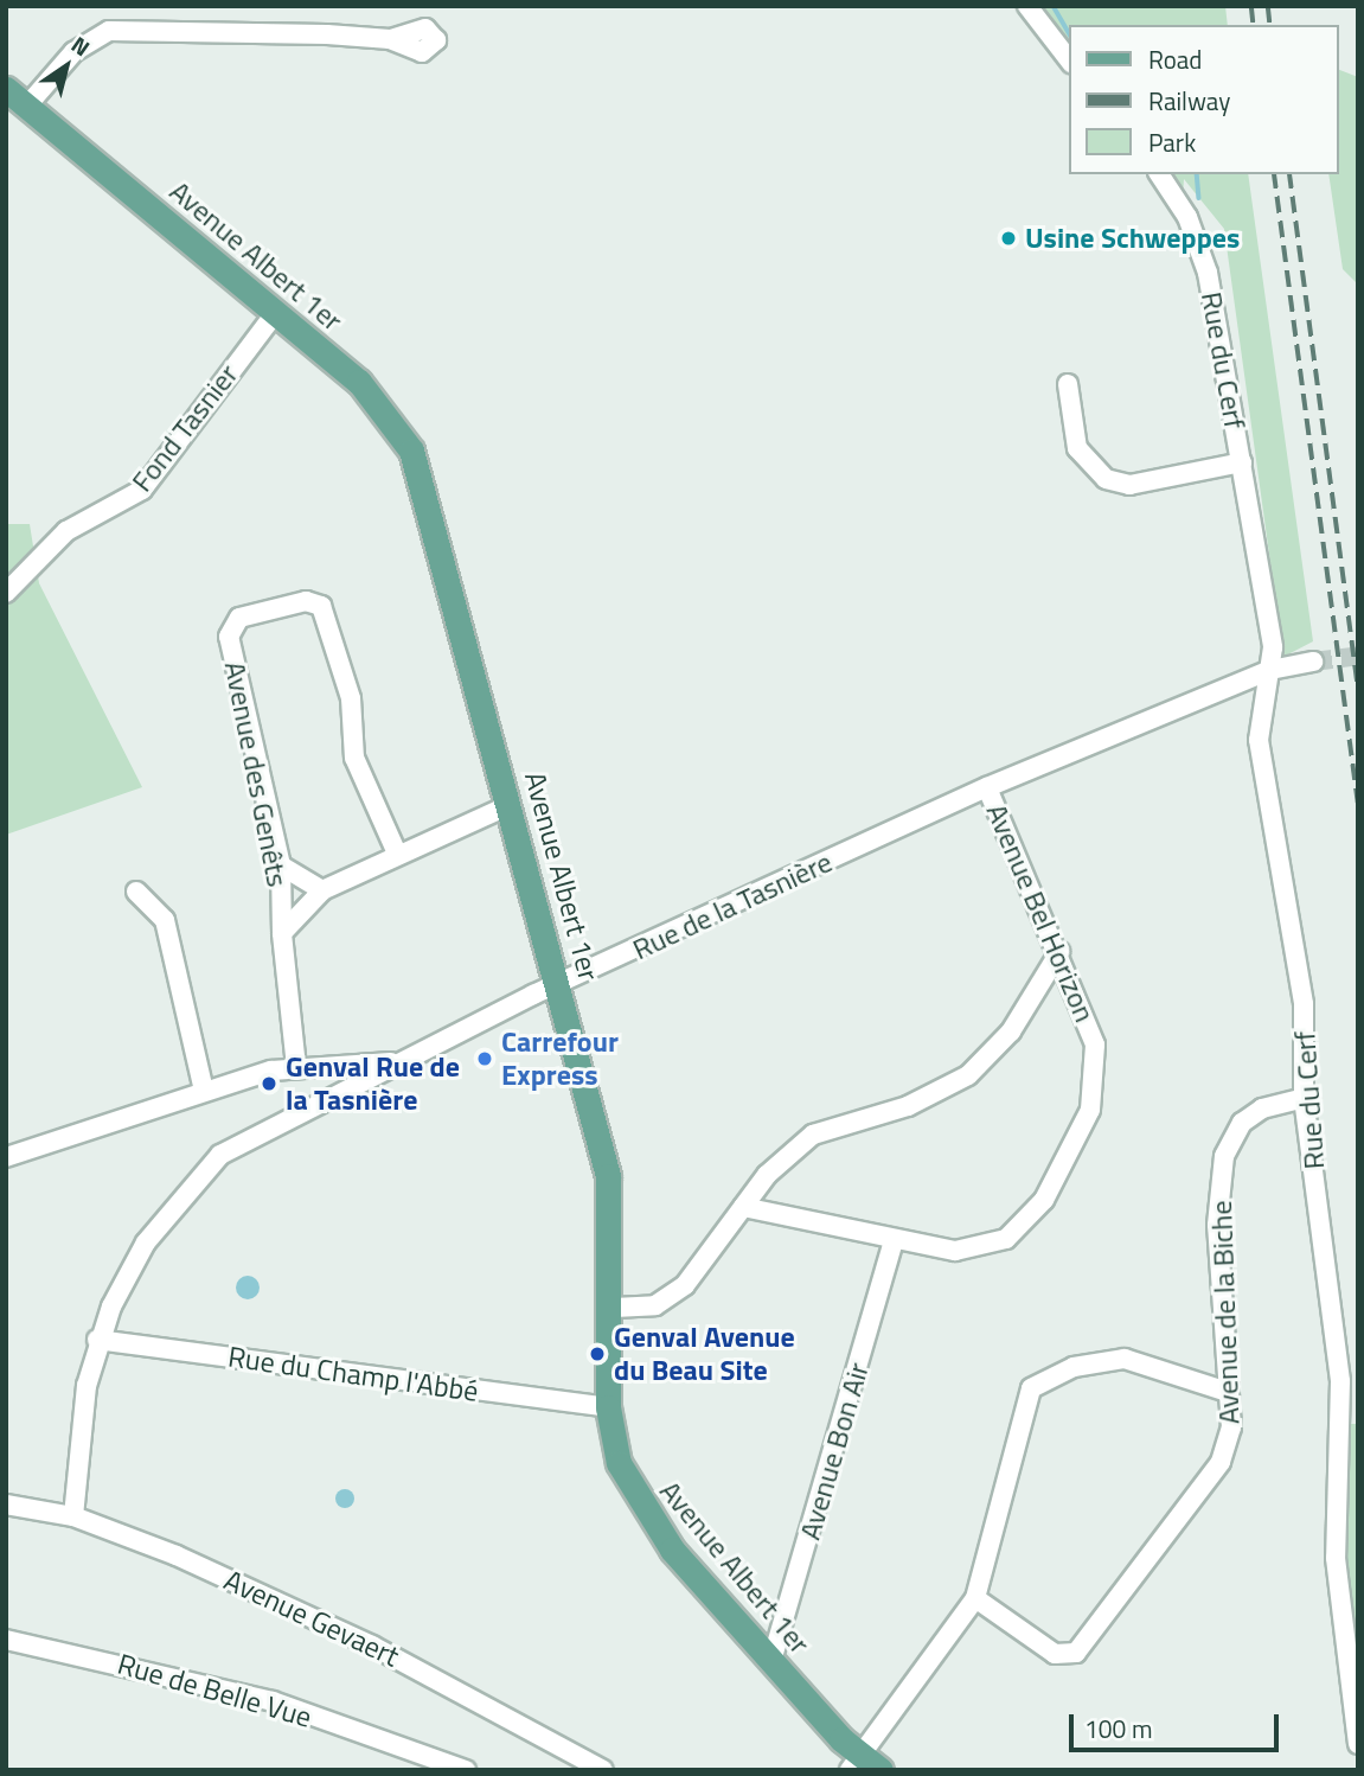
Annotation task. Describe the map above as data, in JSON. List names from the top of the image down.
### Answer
{
  "streets": {
    "main road": ["Avenue Albert 1er"],
    "street": [
      "Rue du Cerf",
      "Fond Tasnier",
      "Avenue des Genêts",
      "Rue de la Tasnière",
      "Avenue Bel Horizon",
      "Avenue de la Biche",
      "Rue du Champ l'Abbé",
      "Avenue Bon Air",
      "Avenue Gevaert",
      "Rue de Belle Vue"
    ]
  },
  "crossings": [
    ["Avenue Albert 1er", "Fond Tasnier"],
    ["Avenue Albert 1er", "Rue de la Tasnière"],
    ["Avenue Albert 1er", "Rue du Champ l'Abbé"],
    ["Avenue Albert 1er", "Avenue Bon Air"],
    ["Rue du Cerf", "Rue de la Tasnière"],
    ["Rue du Cerf", "Avenue de la Biche"],
    ["Rue de la Tasnière", "Avenue Bel Horizon"],
    ["Rue de la Tasnière", "Rue du Champ l'Abbé"],
    ["Rue de la Tasnière", "Avenue Gevaert"],
    ["Avenue Bel Horizon", "Avenue Bon Air"]
  ],
  "places": [
    "Usine Schweppes",
    "Carrefour Express",
    "Genval Rue de la Tasnière",
    "Genval Avenue du Beau Site"
  ],
  "legend": ["Road", "Railway", "Park"],
  "scale_bar": "100 m",
  "north": "top right"
}
